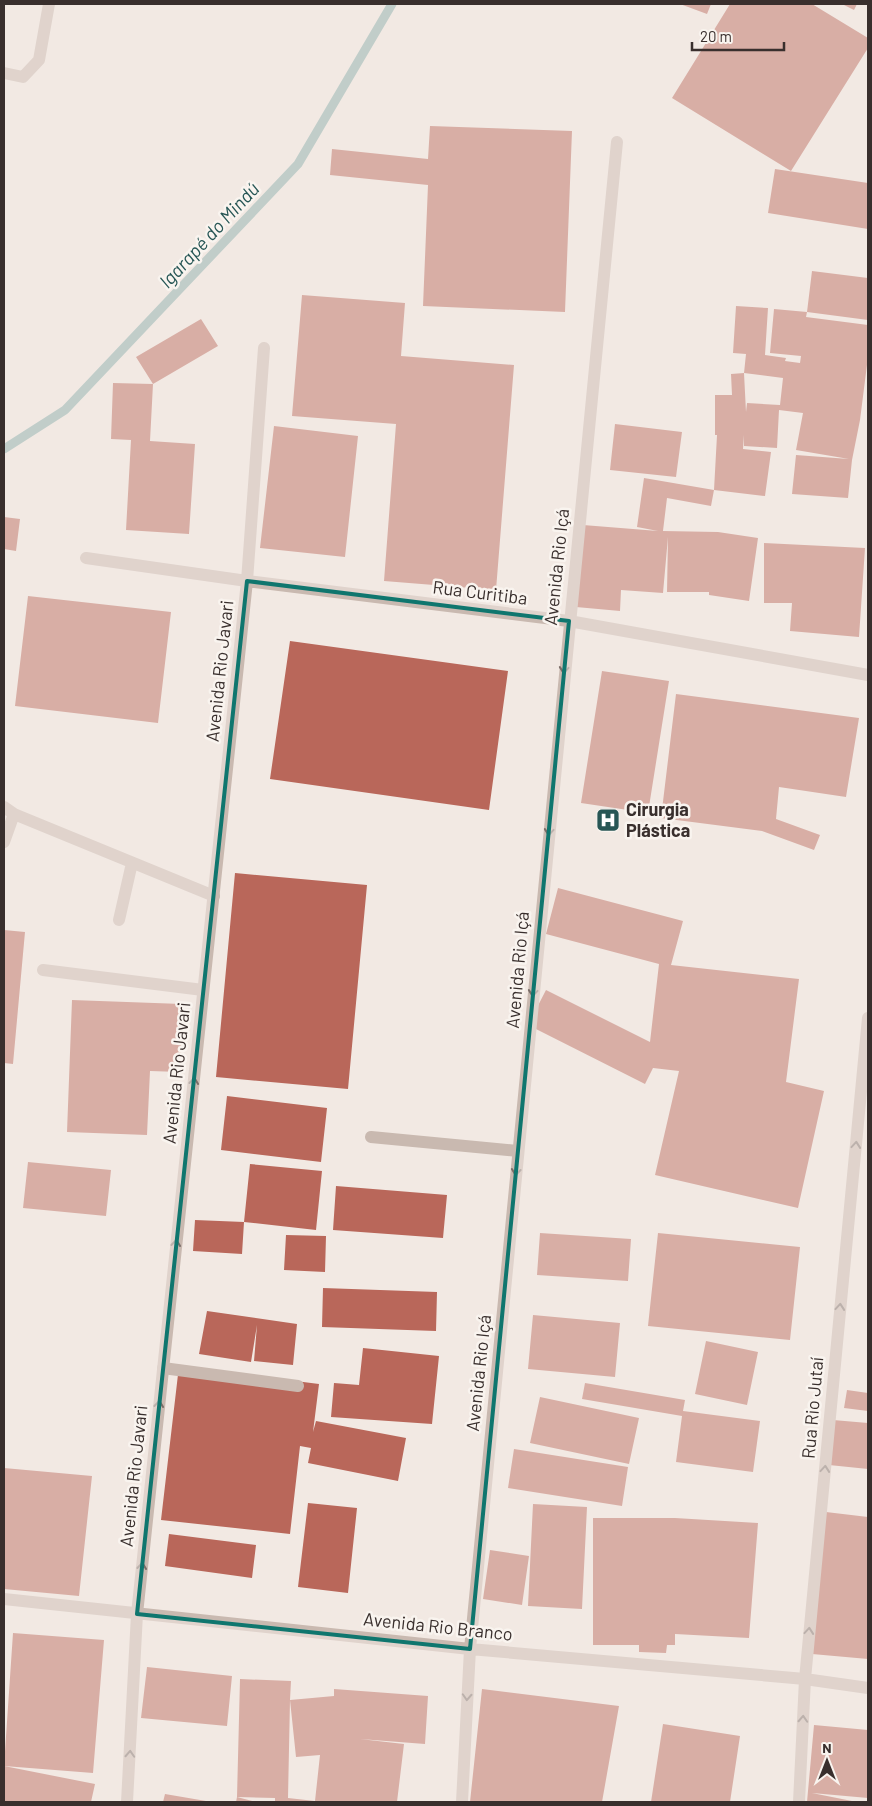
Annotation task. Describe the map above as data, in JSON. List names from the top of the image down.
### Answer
{
  "streets": {
    "street": [
      "Avenida Rio Içá",
      "Rua Curitiba",
      "Avenida Rio Javari",
      "Rua Rio Jutaí",
      "Avenida Rio Branco"
    ]
  },
  "crossings": [
    ["Avenida Rio Içá", "Rua Curitiba"],
    ["Avenida Rio Içá", "Avenida Rio Branco"],
    ["Rua Curitiba", "Avenida Rio Javari"],
    ["Avenida Rio Javari", "Avenida Rio Branco"],
    ["Rua Rio Jutaí", "Avenida Rio Branco"]
  ],
  "one_way": ["Avenida Rio Içá", "Avenida Rio Javari", "Rua Rio Jutaí"],
  "water": ["Igarapé do Mindú"],
  "places": {
    "hospital": ["Cirurgia Plástica"]
  },
  "scale_bar": "20 m",
  "north": "top"
}
